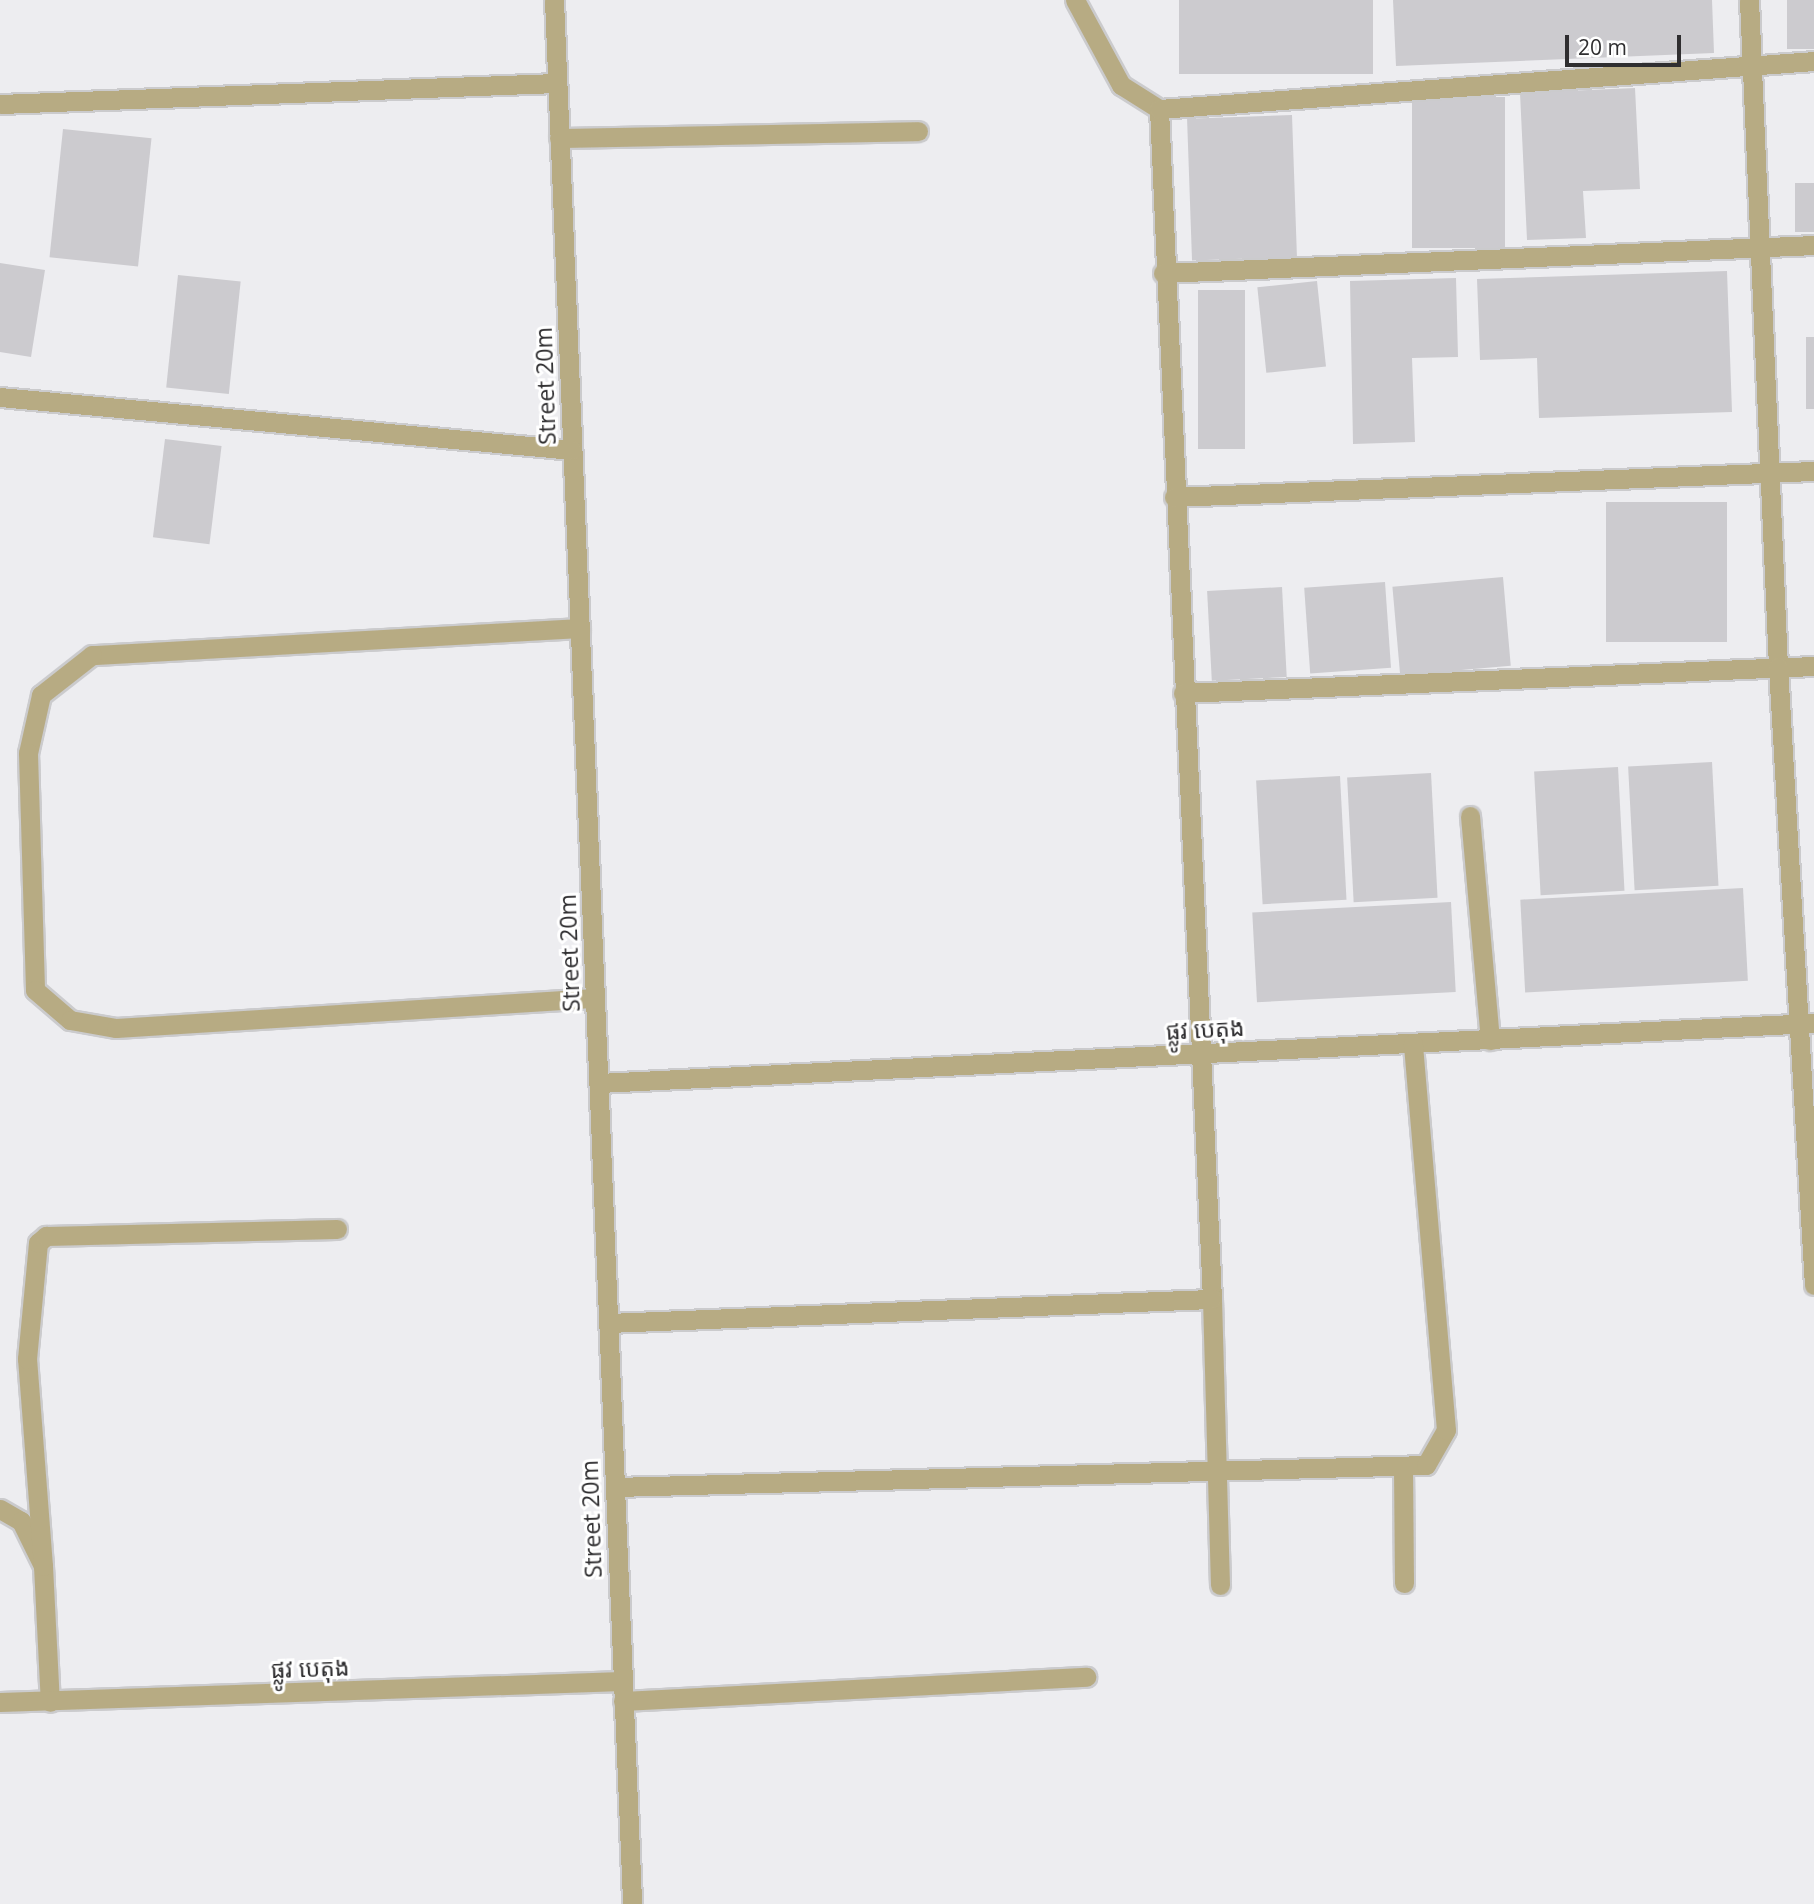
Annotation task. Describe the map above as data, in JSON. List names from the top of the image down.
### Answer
{
  "streets": {
    "street": ["Street 20m", "ផ្លូវ បេតុង"]
  },
  "crossings": [
    ["Street 20m", "ផ្លូវ បេតុង"]
  ],
  "scale_bar": "20 m"
}
